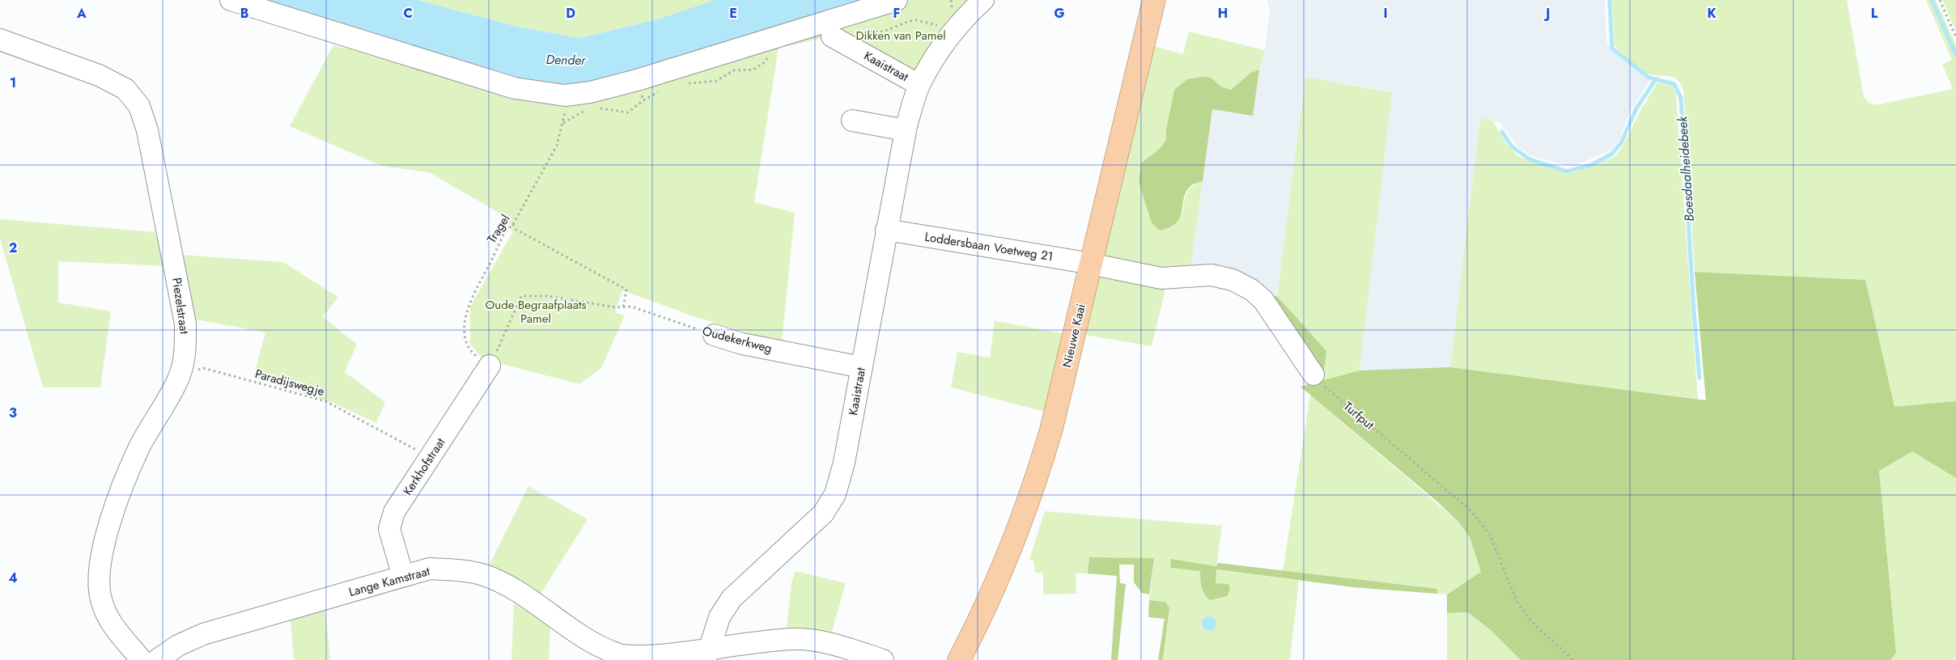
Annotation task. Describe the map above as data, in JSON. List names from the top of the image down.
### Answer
{
  "streets": {
    "main road": ["Nieuwe Kaai"],
    "street": [
      "Kaaistraat",
      "Loddersbaan Voetweg 21",
      "Piezelstraat",
      "Oudekerkweg",
      "Kerkhofstraat",
      "Lange Kamstraat"
    ],
    "path": ["Tragel", "Paradijswegje", "Turfput"]
  },
  "crossings": [
    ["Kaaistraat", "Loddersbaan Voetweg 21"],
    ["Kaaistraat", "Oudekerkweg"],
    ["Kaaistraat", "Lange Kamstraat"],
    ["Tragel", "Oudekerkweg"],
    ["Tragel", "Kerkhofstraat"],
    ["Loddersbaan Voetweg 21", "Nieuwe Kaai"],
    ["Piezelstraat", "Paradijswegje"],
    ["Oudekerkweg", "Kerkhofstraat"],
    ["Paradijswegje", "Kerkhofstraat"],
    ["Kerkhofstraat", "Lange Kamstraat"]
  ],
  "water": ["Dender", "Boesdaalheidebeek"],
  "parks": ["Dikken van Pamel", "Oude Begraafplaats Pamel"],
  "grid": {
    "columns": [
      "A",
      "B",
      "C",
      "D",
      "E",
      "F",
      "G",
      "H",
      "I",
      "J",
      "K",
      "L"
    ],
    "rows": [
      "1",
      "2",
      "3",
      "4"
    ]
  }
}
